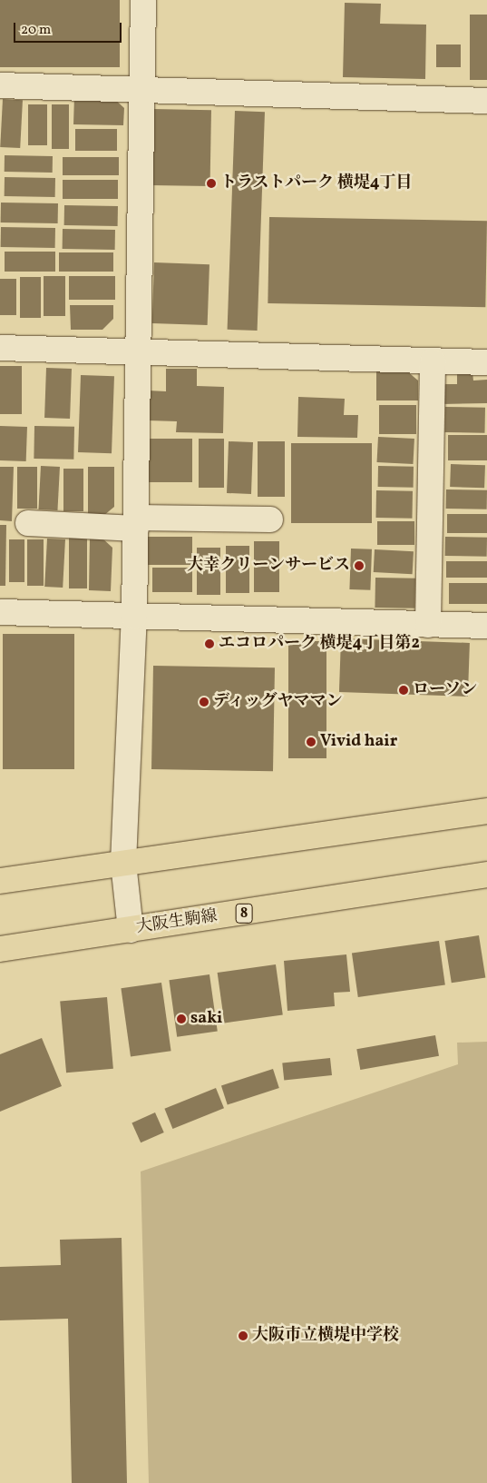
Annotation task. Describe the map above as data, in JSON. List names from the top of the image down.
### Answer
{
  "streets": {
    "main road": ["8", "大阪生駒線"]
  },
  "places": [
    "トラストパーク 横堤4丁目",
    "大幸クリーンサービス",
    "エコロパーク 横堤4丁目第2",
    "ローソン",
    "ディッグヤママン",
    "Vivid hair",
    "saki",
    "大阪市立横堤中学校"
  ],
  "scale_bar": "20 m"
}
